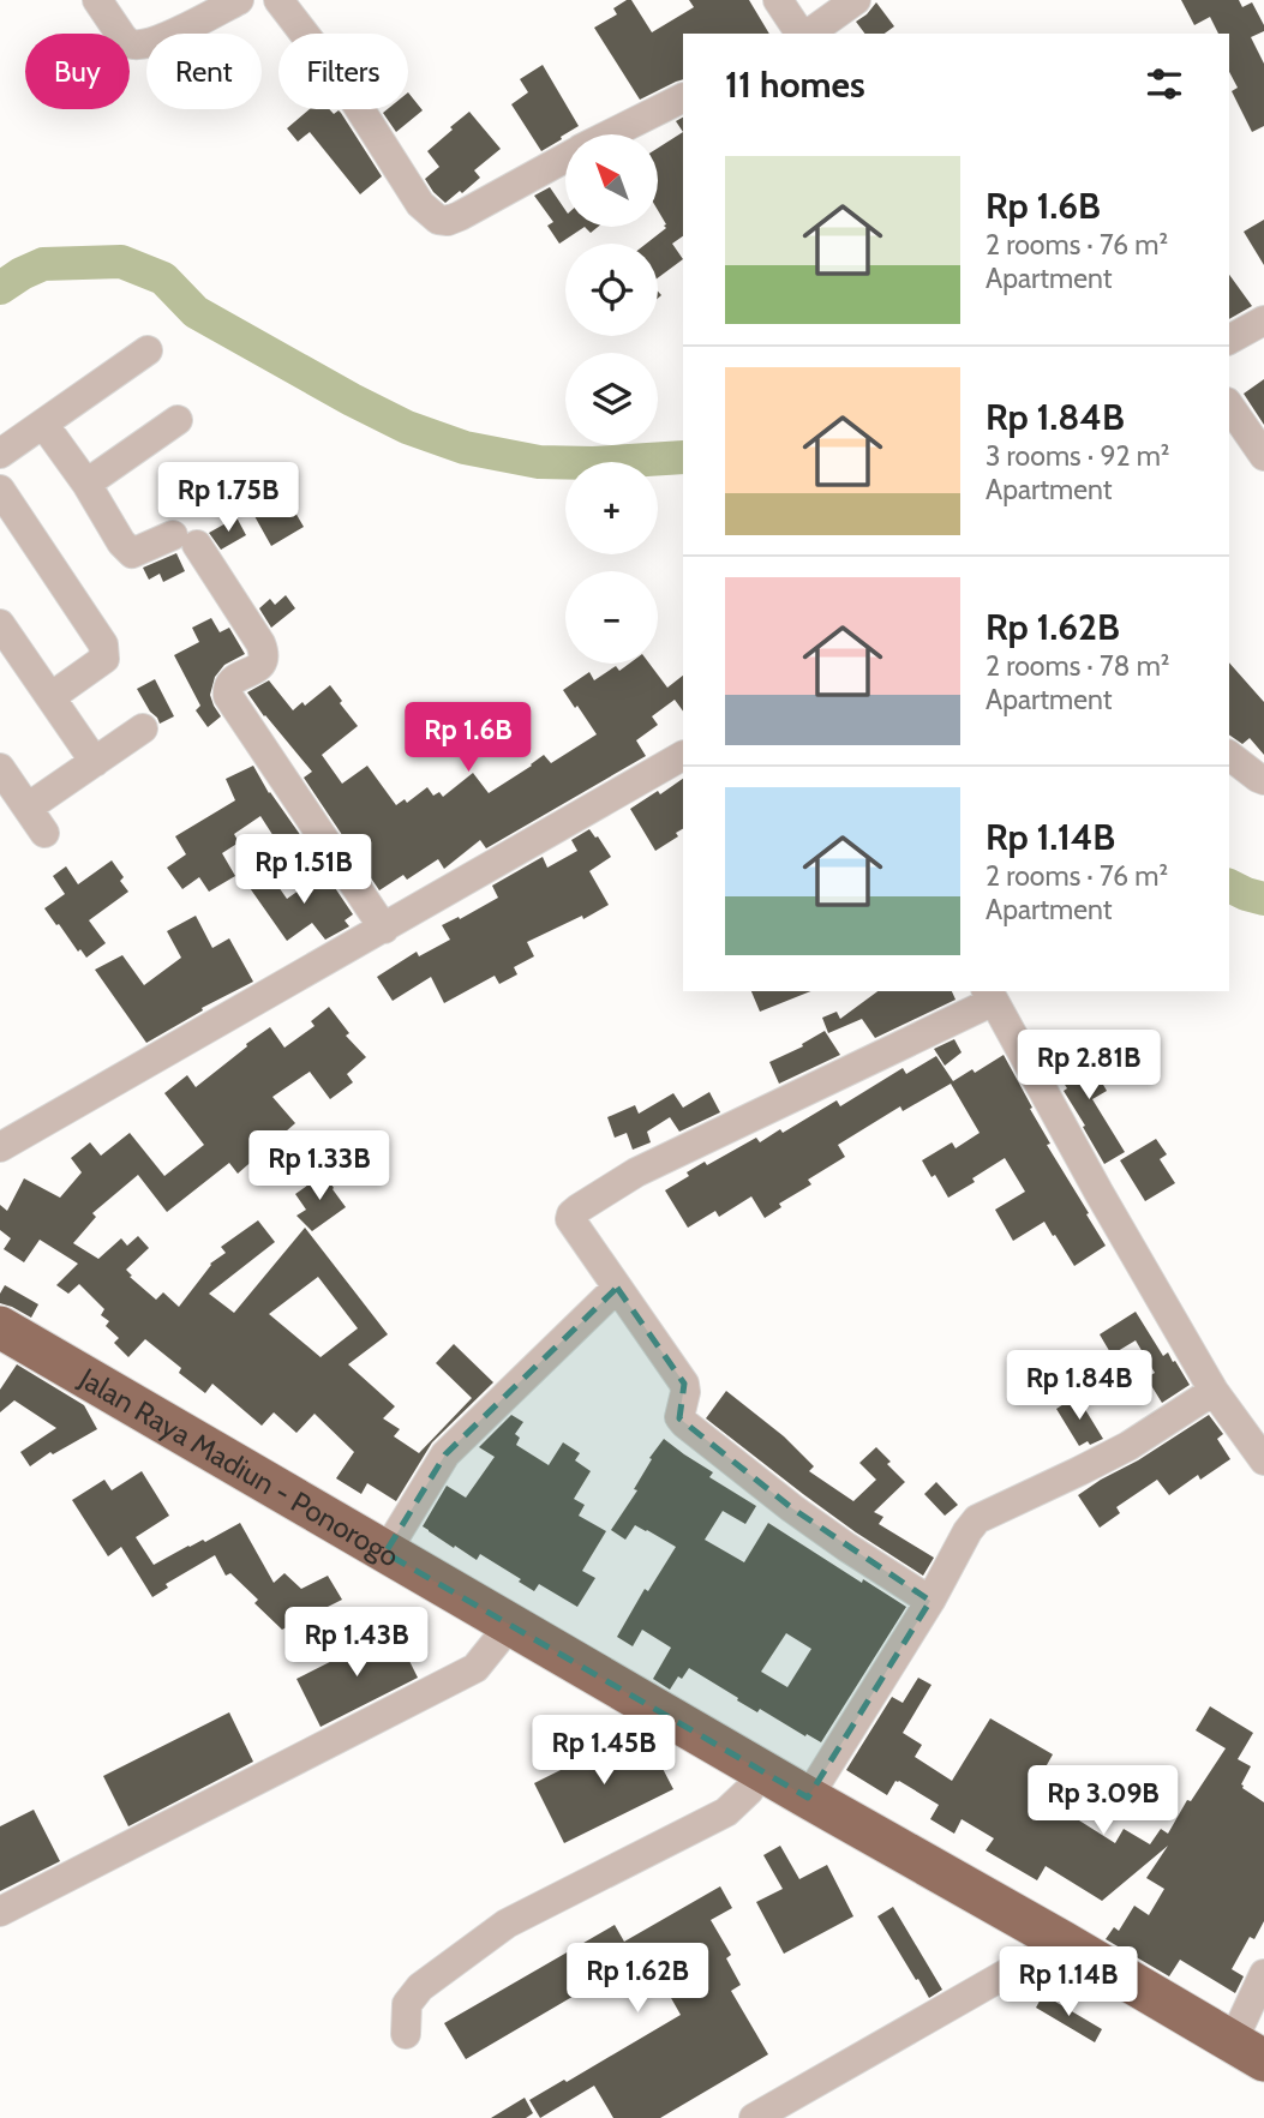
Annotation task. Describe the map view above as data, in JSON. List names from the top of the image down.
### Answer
{
  "streets": {
    "highway": ["Jalan Raya Madiun - Ponorogo"]
  },
  "north": "top left",
  "page": {
    "chip": ["Buy", "Rent", "Filters"],
    "heading": "11 homes",
    "map_buttons": ["+", "−"],
    "list": [
      {
        "name": "Rp 1.6B",
        "note": "2 rooms · 76 m² · Apartment"
      },
      {
        "name": "Rp 1.84B",
        "note": "3 rooms · 92 m² · Apartment"
      },
      {
        "name": "Rp 1.62B",
        "note": "2 rooms · 78 m² · Apartment"
      },
      {
        "name": "Rp 1.14B",
        "note": "2 rooms · 76 m² · Apartment"
      }
    ],
    "price": [
      "Rp 1.75B",
      "Rp 1.6B",
      "Rp 1.51B",
      "Rp 2.81B",
      "Rp 1.33B",
      "Rp 1.84B",
      "Rp 1.43B",
      "Rp 1.45B",
      "Rp 3.09B",
      "Rp 1.62B",
      "Rp 1.14B"
    ]
  }
}
